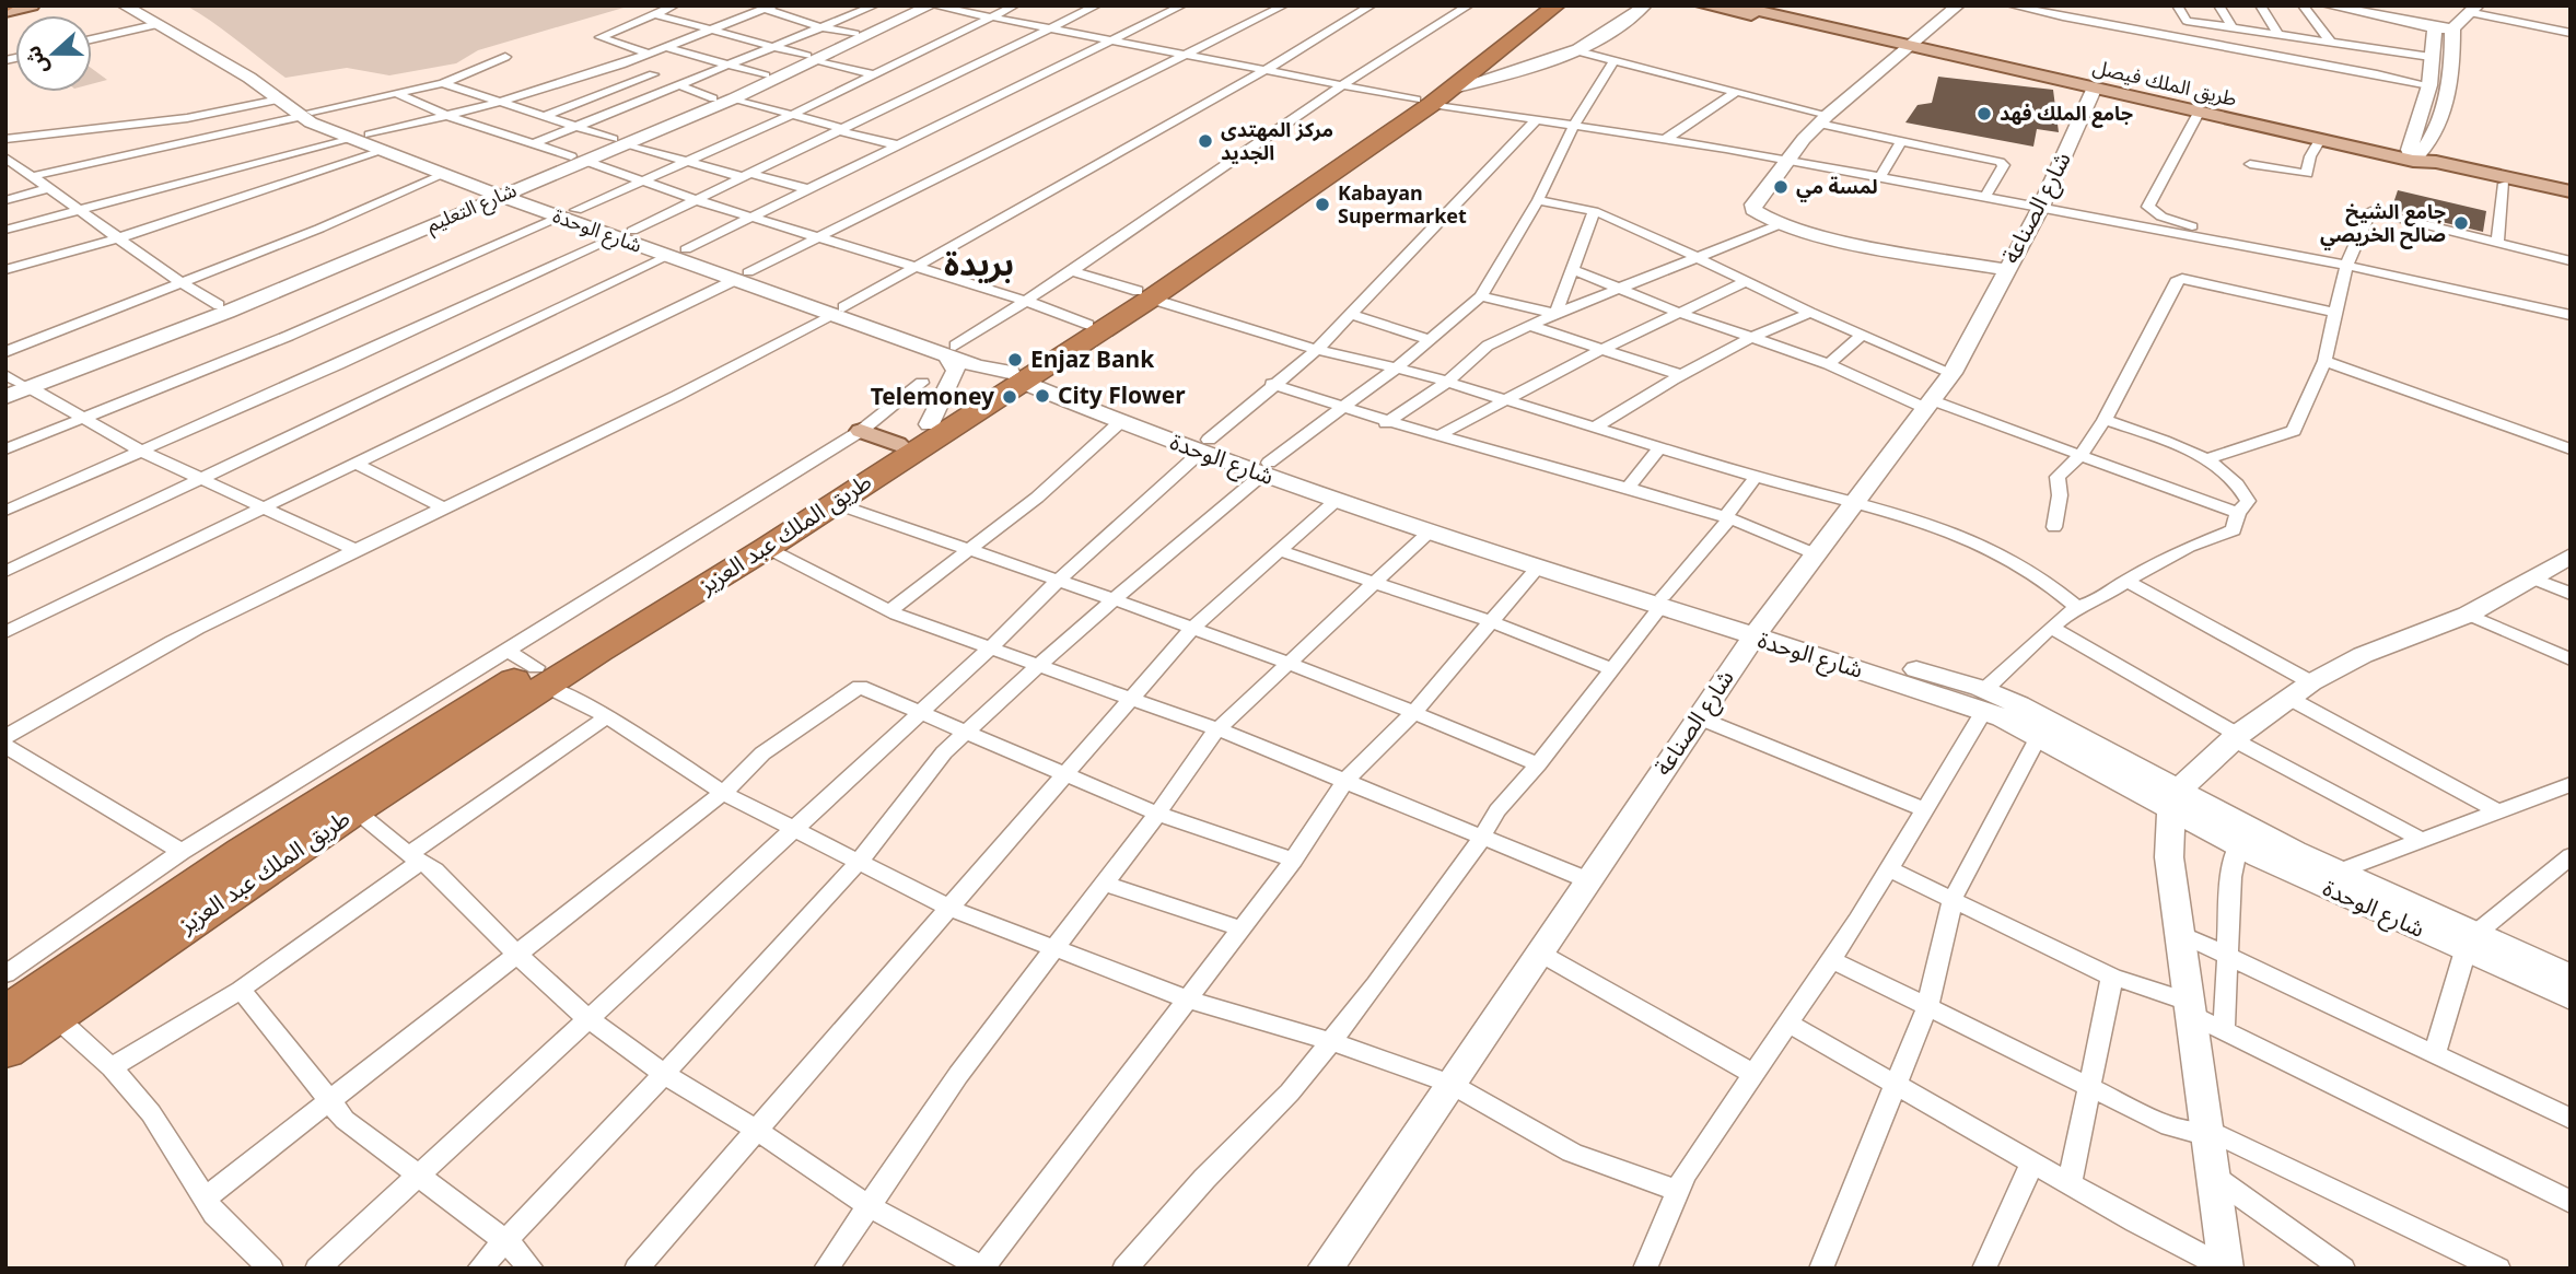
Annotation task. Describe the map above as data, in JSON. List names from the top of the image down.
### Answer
{
  "streets": {
    "highway": ["طريق الملك عبد العزيز"],
    "main road": ["طريق الملك فيصل"],
    "street": ["شارع التعليم", "شارع الصناعة", "شارع الوحدة"]
  },
  "crossings": [
    ["طريق الملك فيصل", "شارع الصناعة"],
    ["شارع التعليم", "شارع الوحدة"],
    ["شارع الصناعة", "شارع الوحدة"],
    ["شارع الوحدة", "طريق الملك عبد العزيز"]
  ],
  "districts": ["بريدة"],
  "places": [
    "جامع الملك فهد",
    "مركز المهتدى الجديد",
    "لمسة مي",
    "Kabayan Supermarket",
    "جامع الشيخ صالح الخريصي",
    "Enjaz Bank",
    "City Flower",
    "Telemoney"
  ],
  "north": "left"
}
